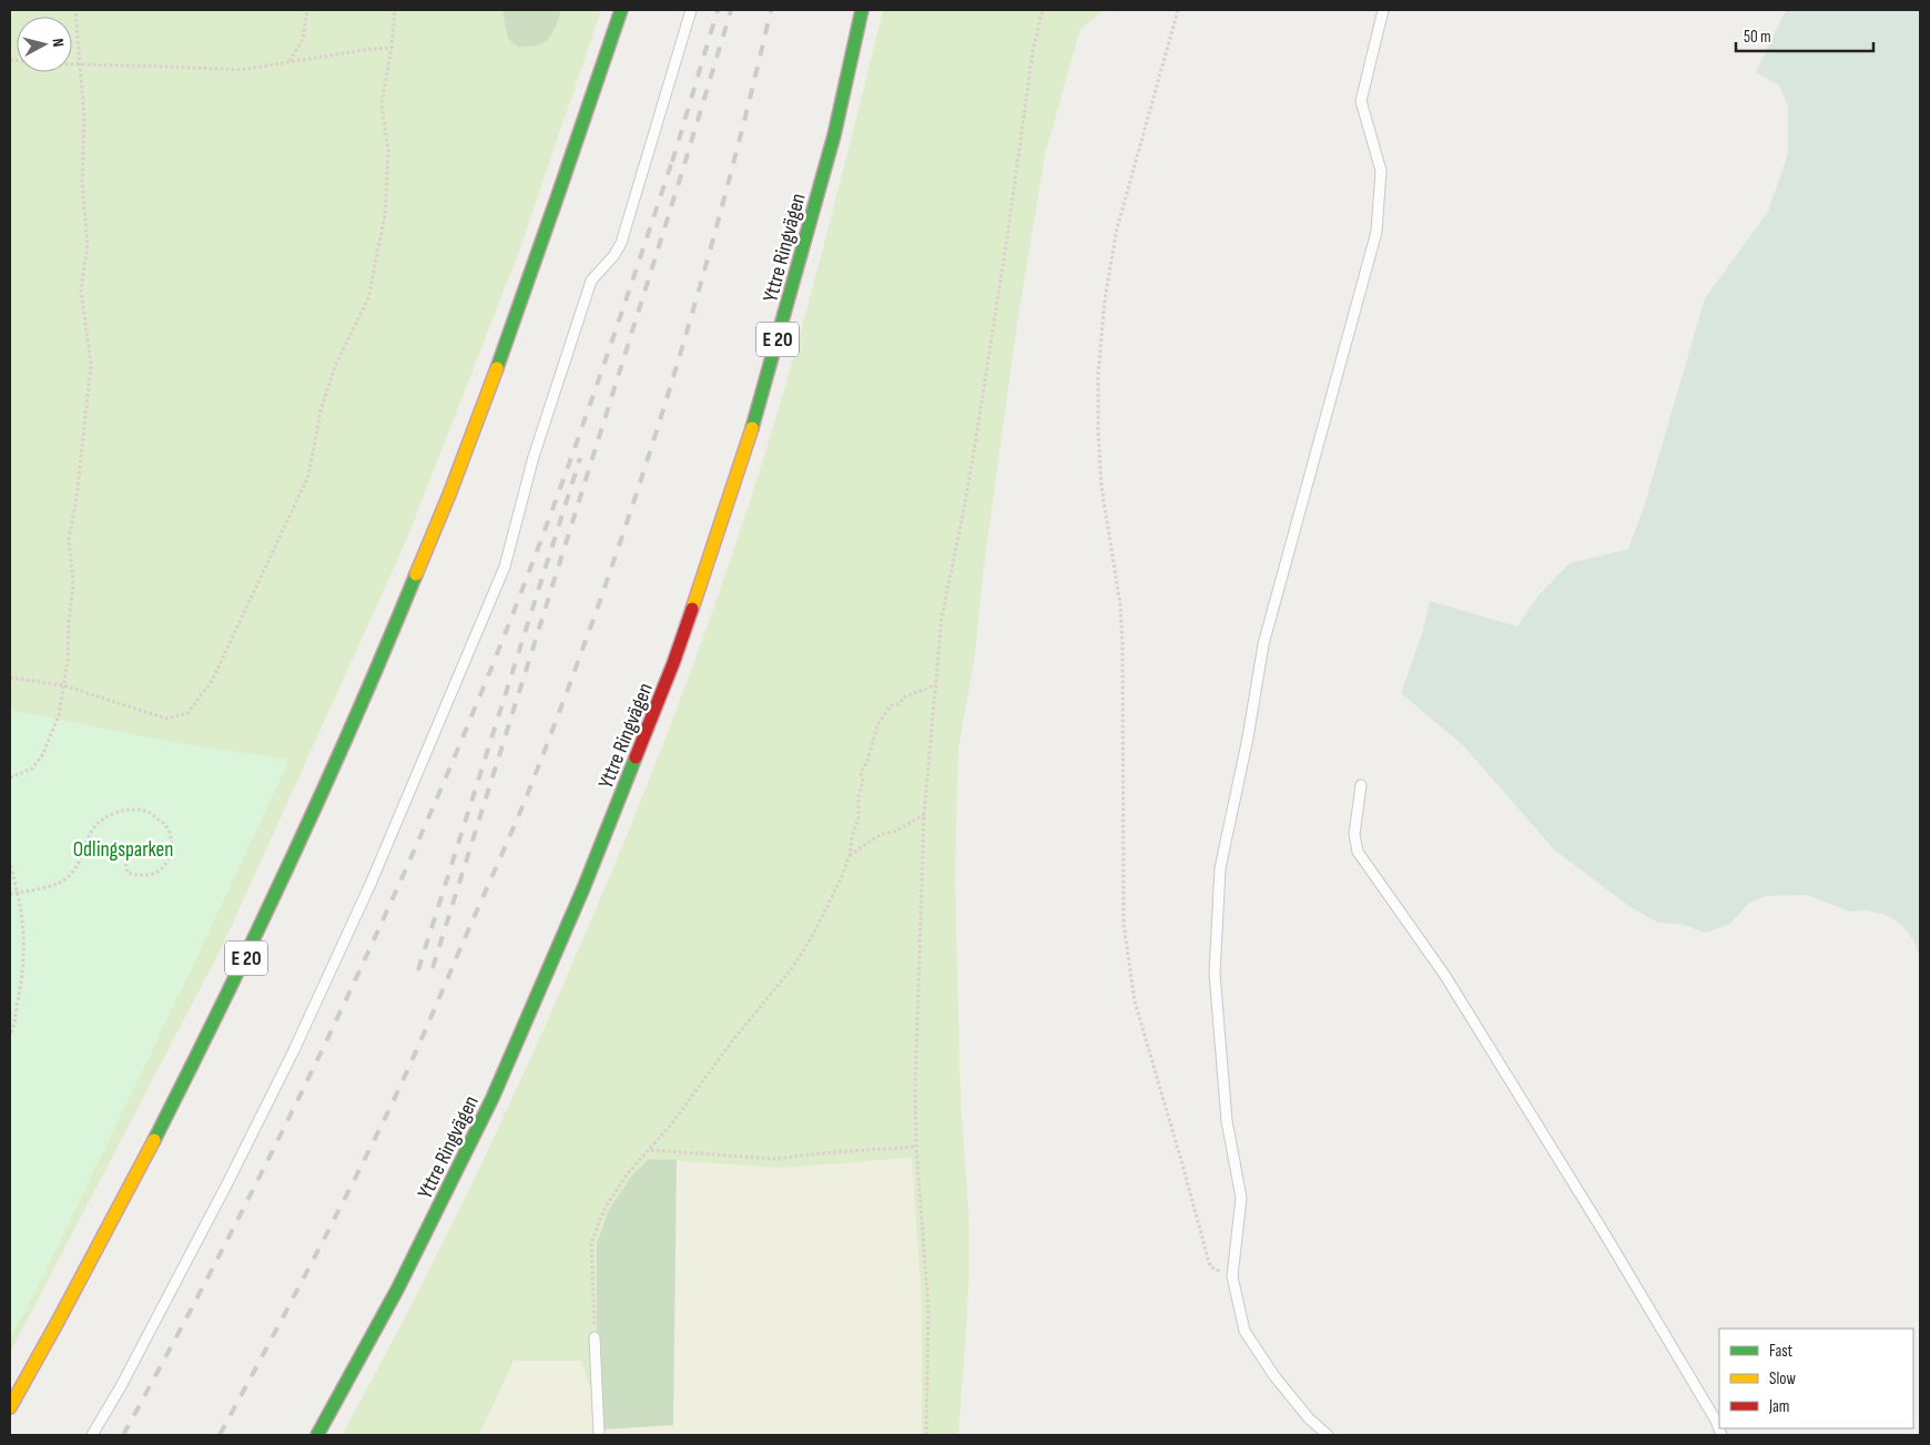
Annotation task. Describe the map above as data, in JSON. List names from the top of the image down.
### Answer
{
  "streets": {
    "highway": ["Yttre Ringvägen", "E 20"]
  },
  "parks": ["Odlingsparken"],
  "legend": ["Fast", "Slow", "Jam"],
  "scale_bar": "50 m",
  "north": "right"
}
